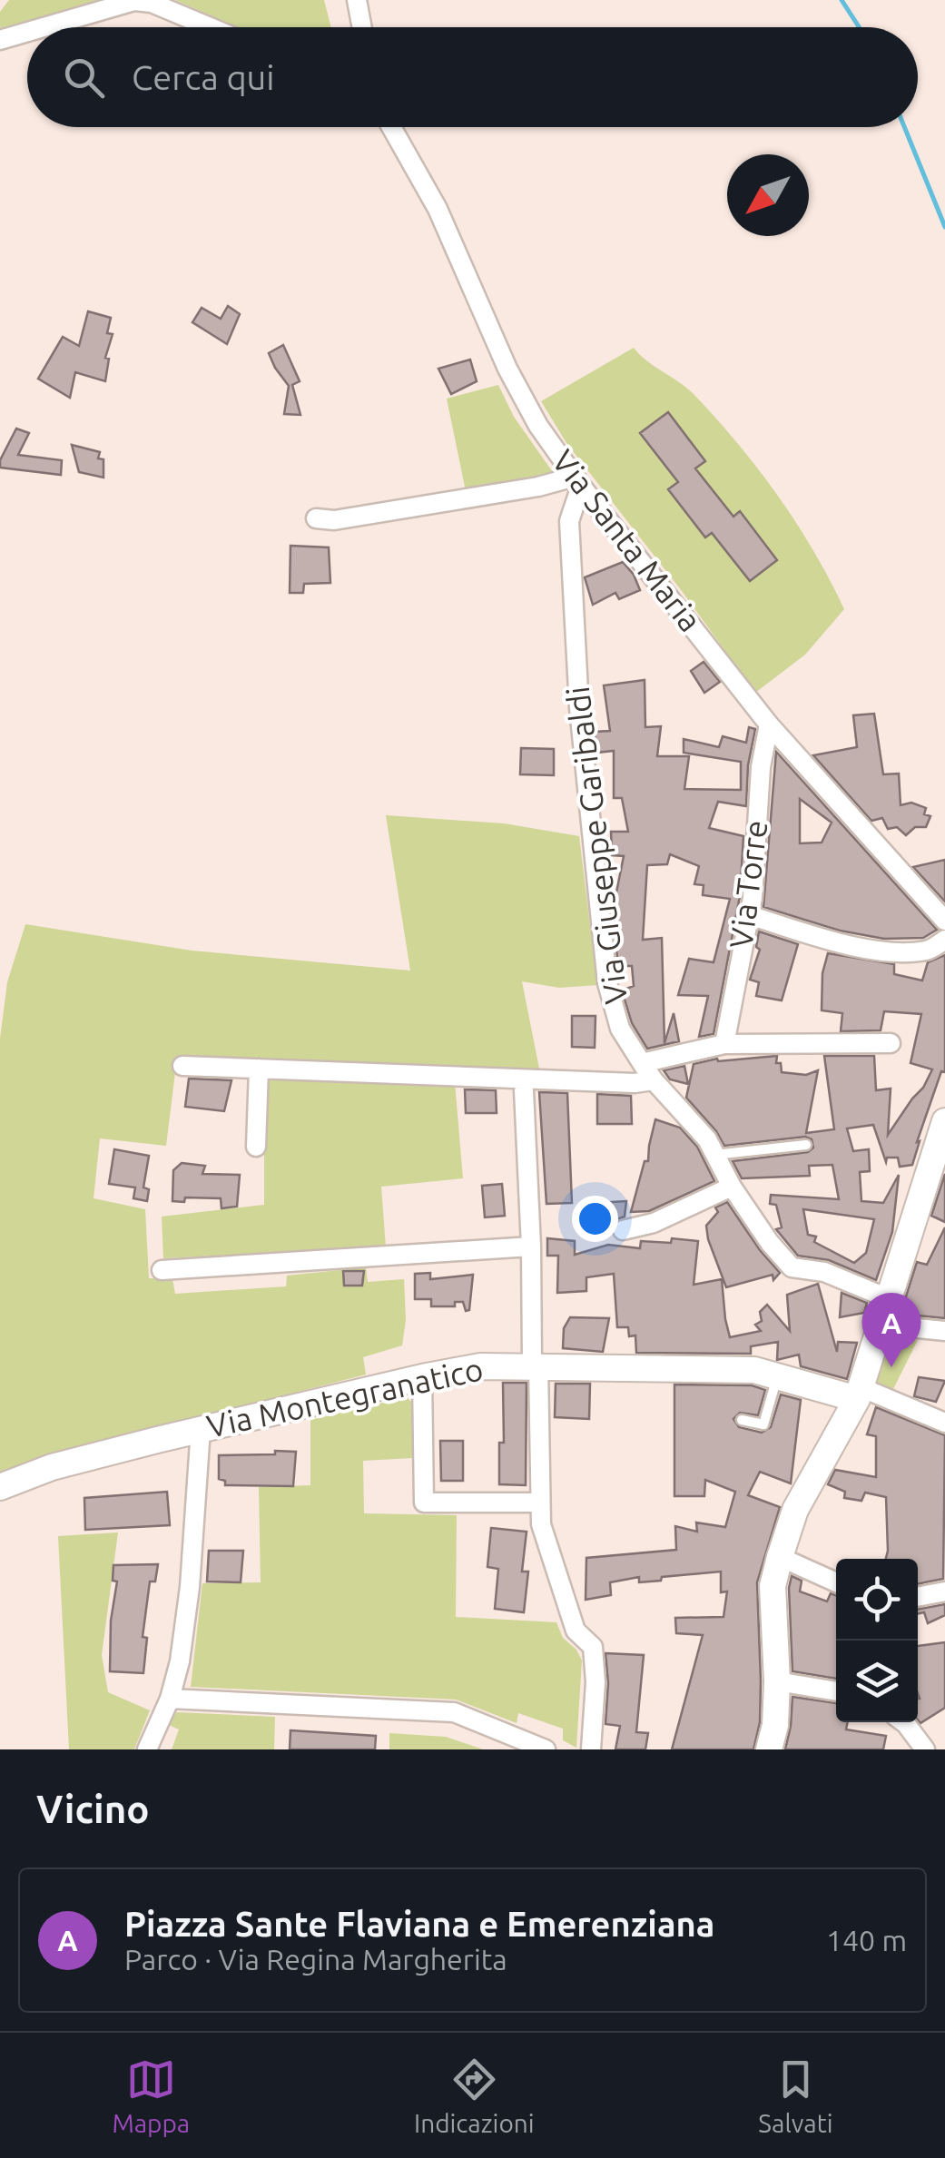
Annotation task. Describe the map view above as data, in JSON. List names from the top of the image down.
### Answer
{
  "streets": {
    "street": [
      "Via Santa Maria",
      "Via Giuseppe Garibaldi",
      "Via Torre",
      "Via Montegranatico"
    ]
  },
  "crossings": [
    ["Via Santa Maria", "Via Giuseppe Garibaldi"],
    ["Via Santa Maria", "Via Torre"]
  ],
  "north": "bottom left",
  "page": {
    "search": "Cerca qui",
    "pins": "A",
    "heading": "Vicino",
    "list": [
      {
        "mark": "A",
        "name": "Piazza Sante Flaviana e Emerenziana",
        "note": "Parco · Via Regina Margherita",
        "value": "140 m"
      }
    ],
    "nav": ["Mappa", "Indicazioni", "Salvati"]
  }
}
